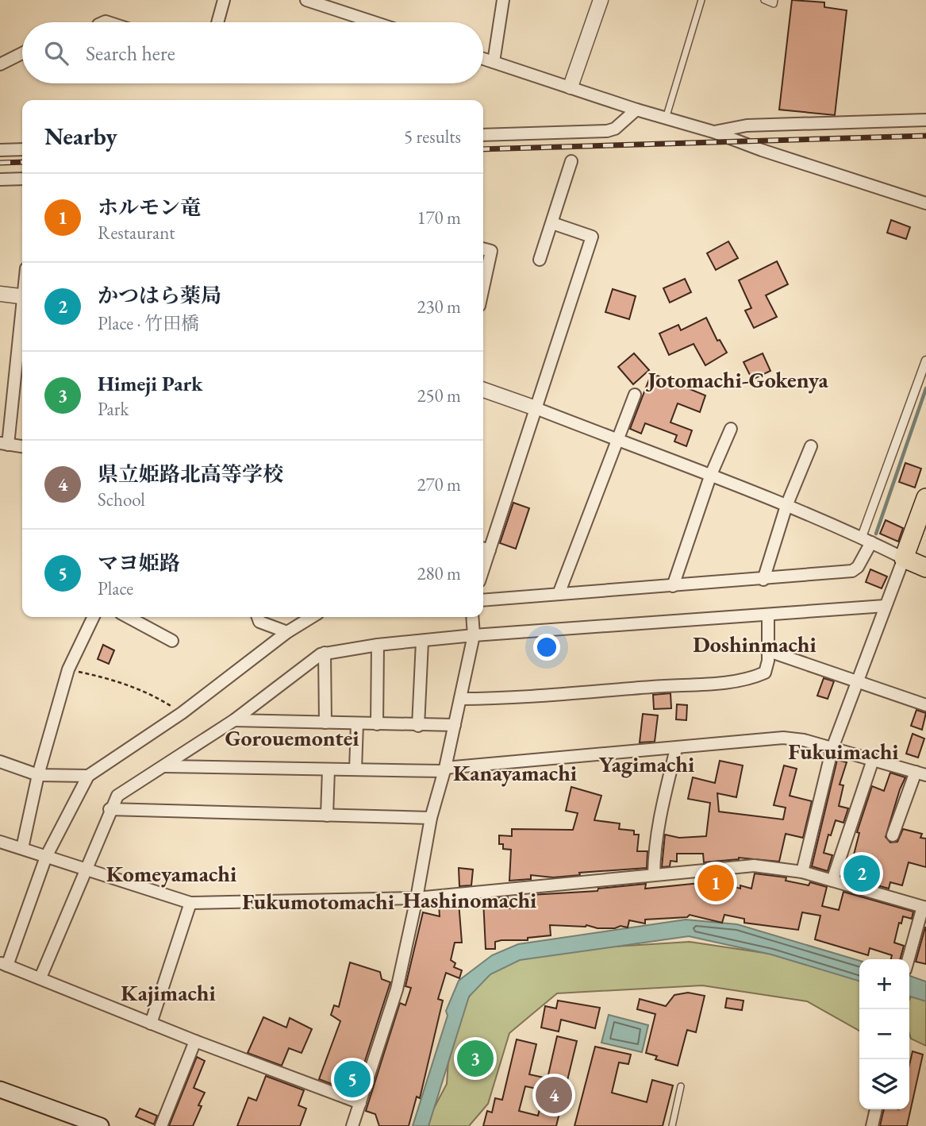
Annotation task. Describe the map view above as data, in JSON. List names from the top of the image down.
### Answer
{
  "districts": [
    "Jotomachi-Gokenya",
    "Doshinmachi",
    "Gorouemontei",
    "Fukuimachi",
    "Yagimachi",
    "Kanayamachi",
    "Komeyamachi",
    "Hashinomachi",
    "Fukumotomachi",
    "Kajimachi"
  ],
  "page": {
    "search": "Search here",
    "heading": ["Nearby", "5 results"],
    "list": [
      {
        "mark": "1",
        "name": "ホルモン竜",
        "note": "Restaurant",
        "value": "170 m"
      },
      {
        "mark": "2",
        "name": "かつはら薬局",
        "note": "Place · 竹田橋",
        "value": "230 m"
      },
      {
        "mark": "3",
        "name": "Himeji Park",
        "note": "Park",
        "value": "250 m"
      },
      {
        "mark": "4",
        "name": "県立姫路北高等学校",
        "note": "School",
        "value": "270 m"
      },
      {
        "mark": "5",
        "name": "マヨ姫路",
        "note": "Place",
        "value": "280 m"
      }
    ],
    "pins": [
      "2",
      "1",
      "3",
      "5",
      "4"
    ],
    "map_buttons": ["+", "−"]
  }
}
